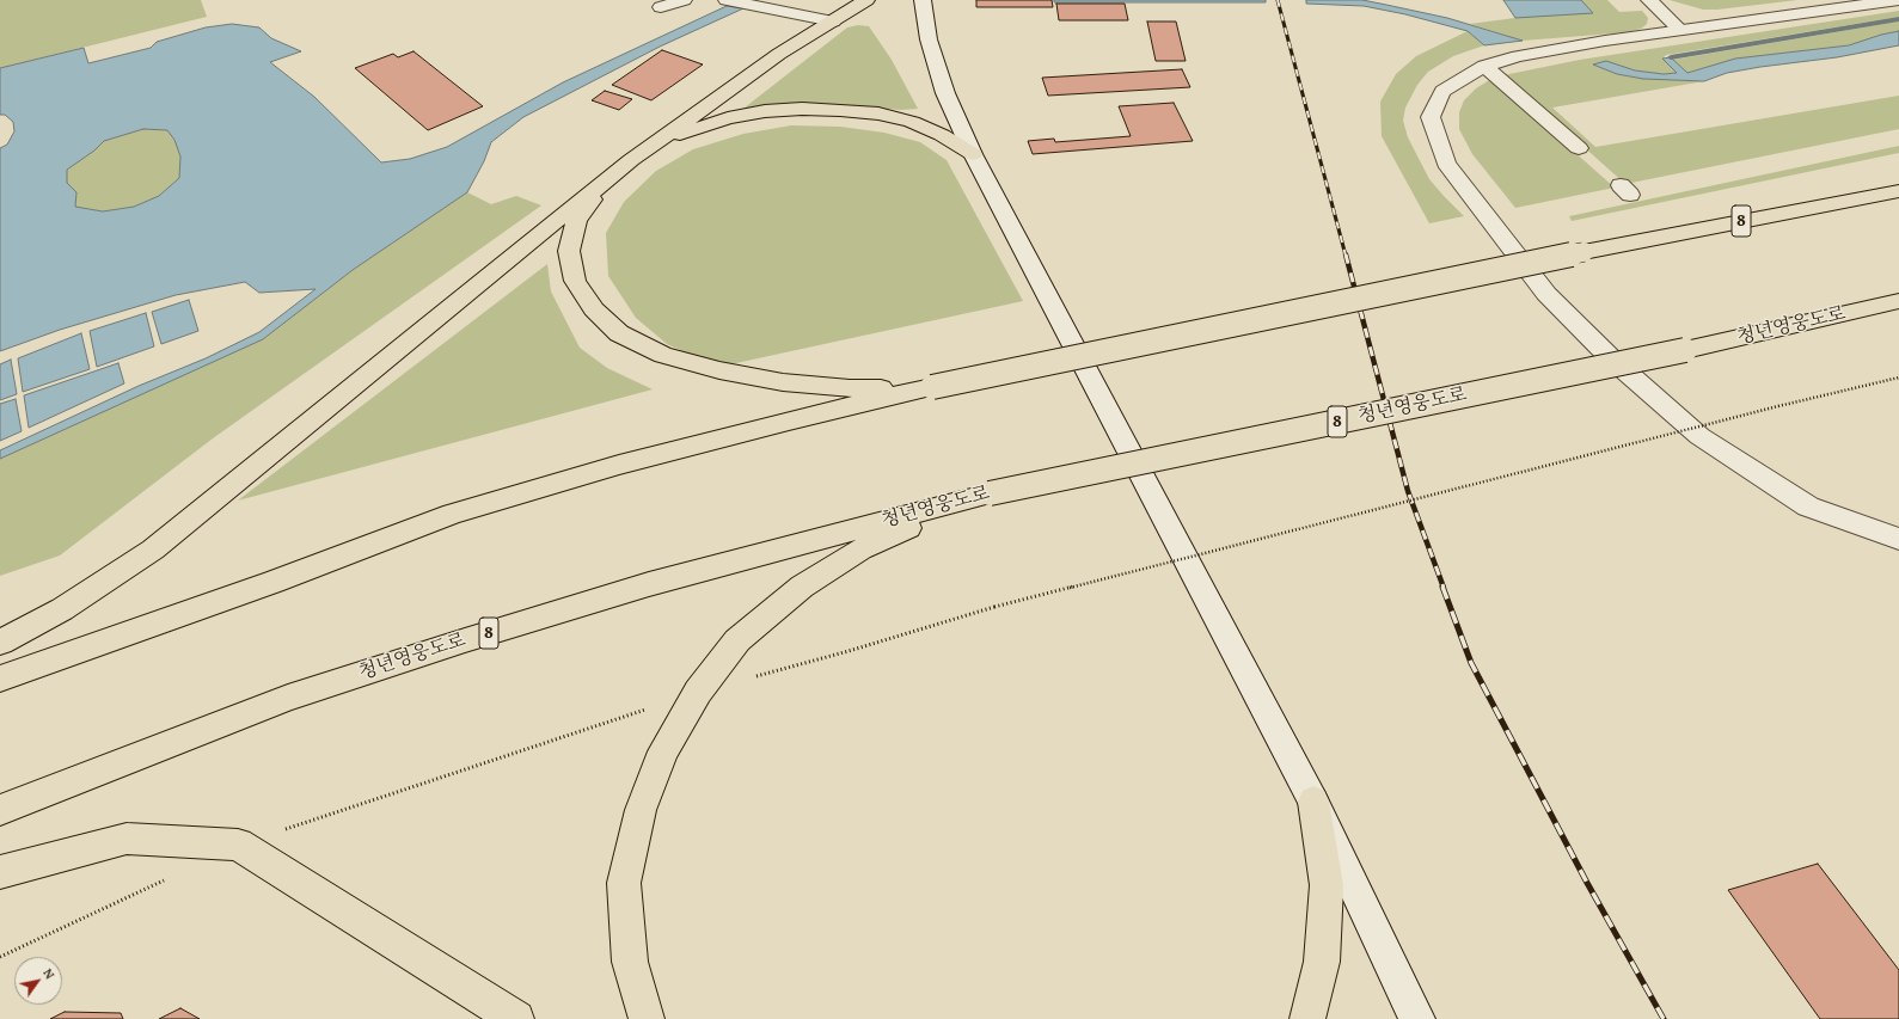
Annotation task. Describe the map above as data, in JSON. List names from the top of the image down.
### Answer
{
  "streets": {
    "highway": ["8", "청년영웅도로"]
  },
  "north": "top right"
}
